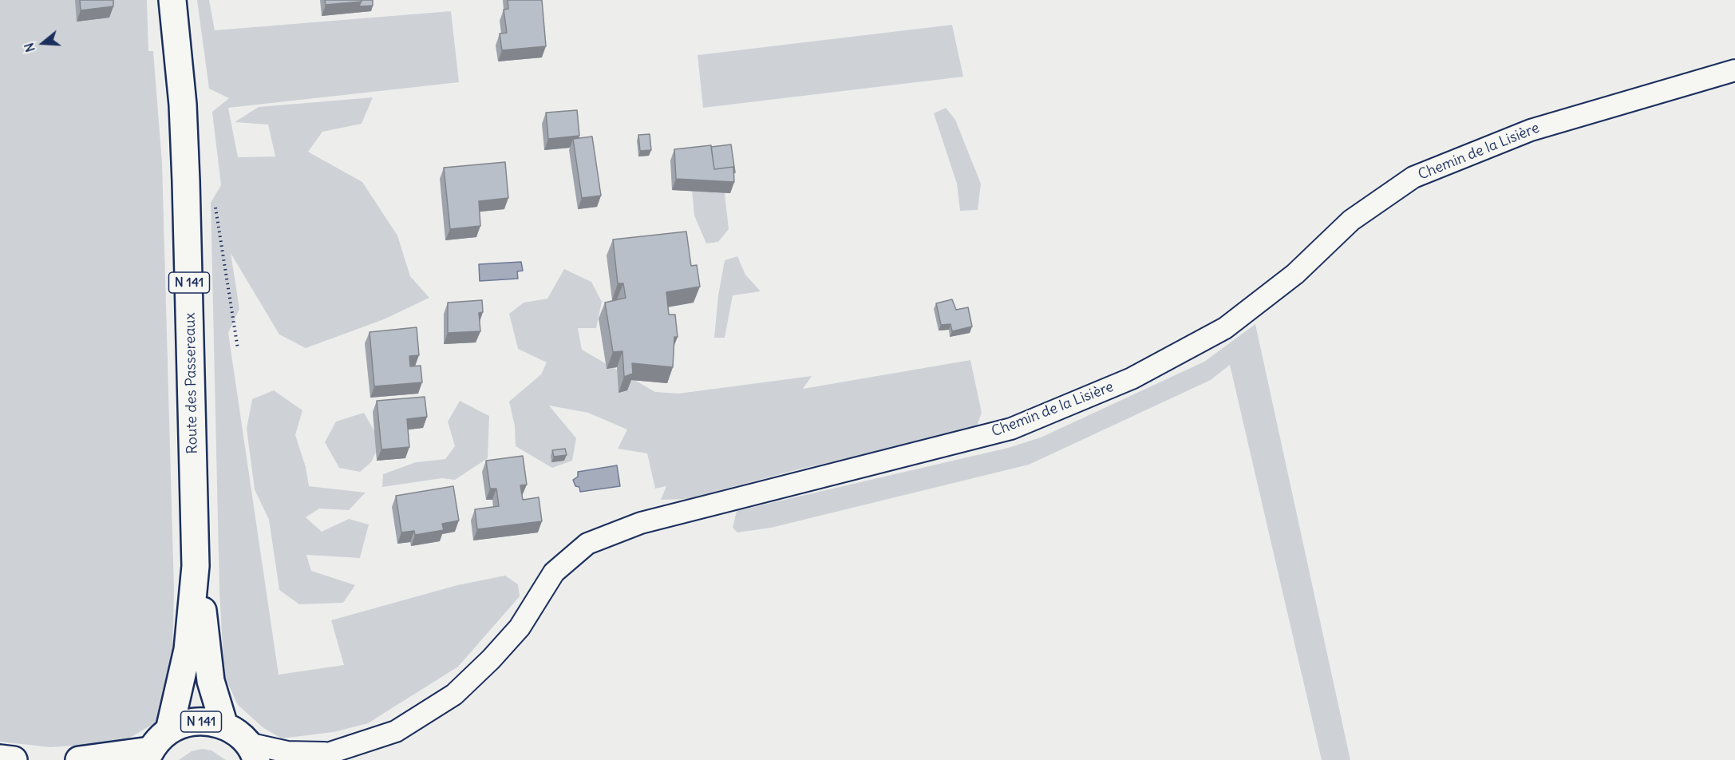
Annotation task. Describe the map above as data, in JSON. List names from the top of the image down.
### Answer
{
  "streets": {
    "main road": ["N 141", "Route des Passereaux"],
    "street": ["Chemin de la Lisière"]
  },
  "crossings": [
    ["Chemin de la Lisière", "N 141"],
    ["N 141", "Route des Passereaux"]
  ],
  "north": "left"
}
